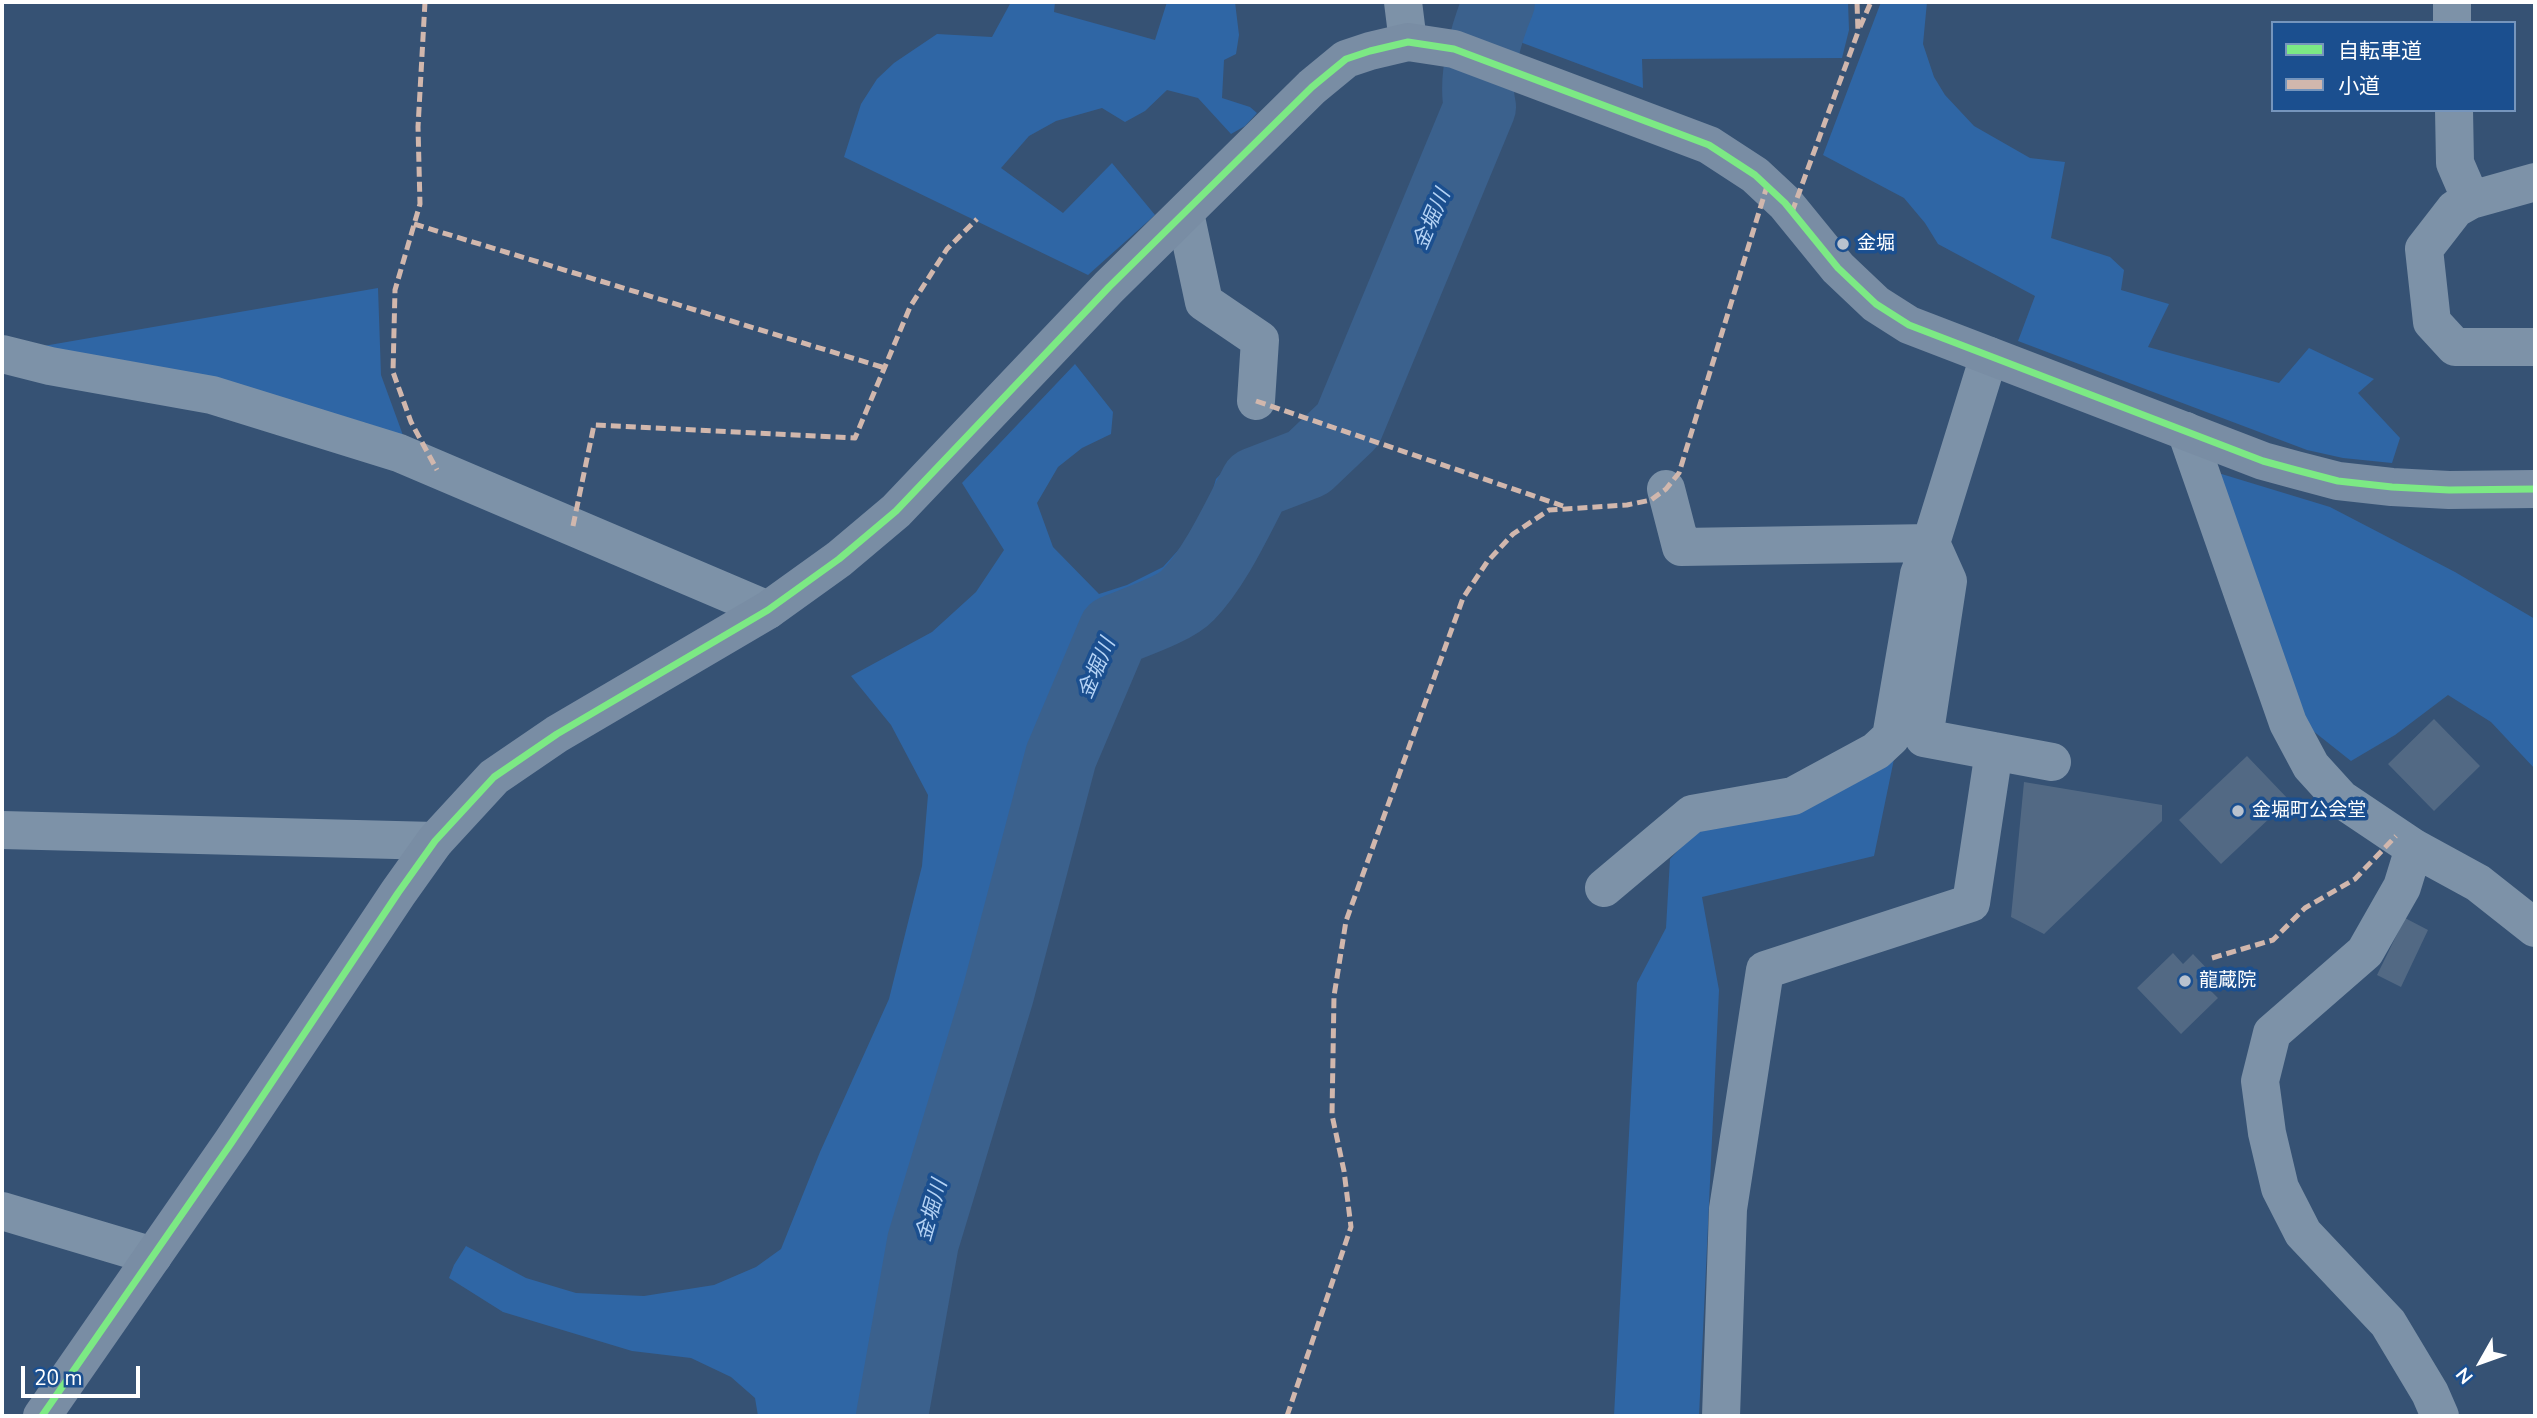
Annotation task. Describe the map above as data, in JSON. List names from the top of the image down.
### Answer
{
  "water": ["金堀川"],
  "places": ["金堀", "金堀町公会堂", "龍蔵院"],
  "legend": ["自転車道", "小道"],
  "scale_bar": "20 m",
  "north": "bottom left"
}
